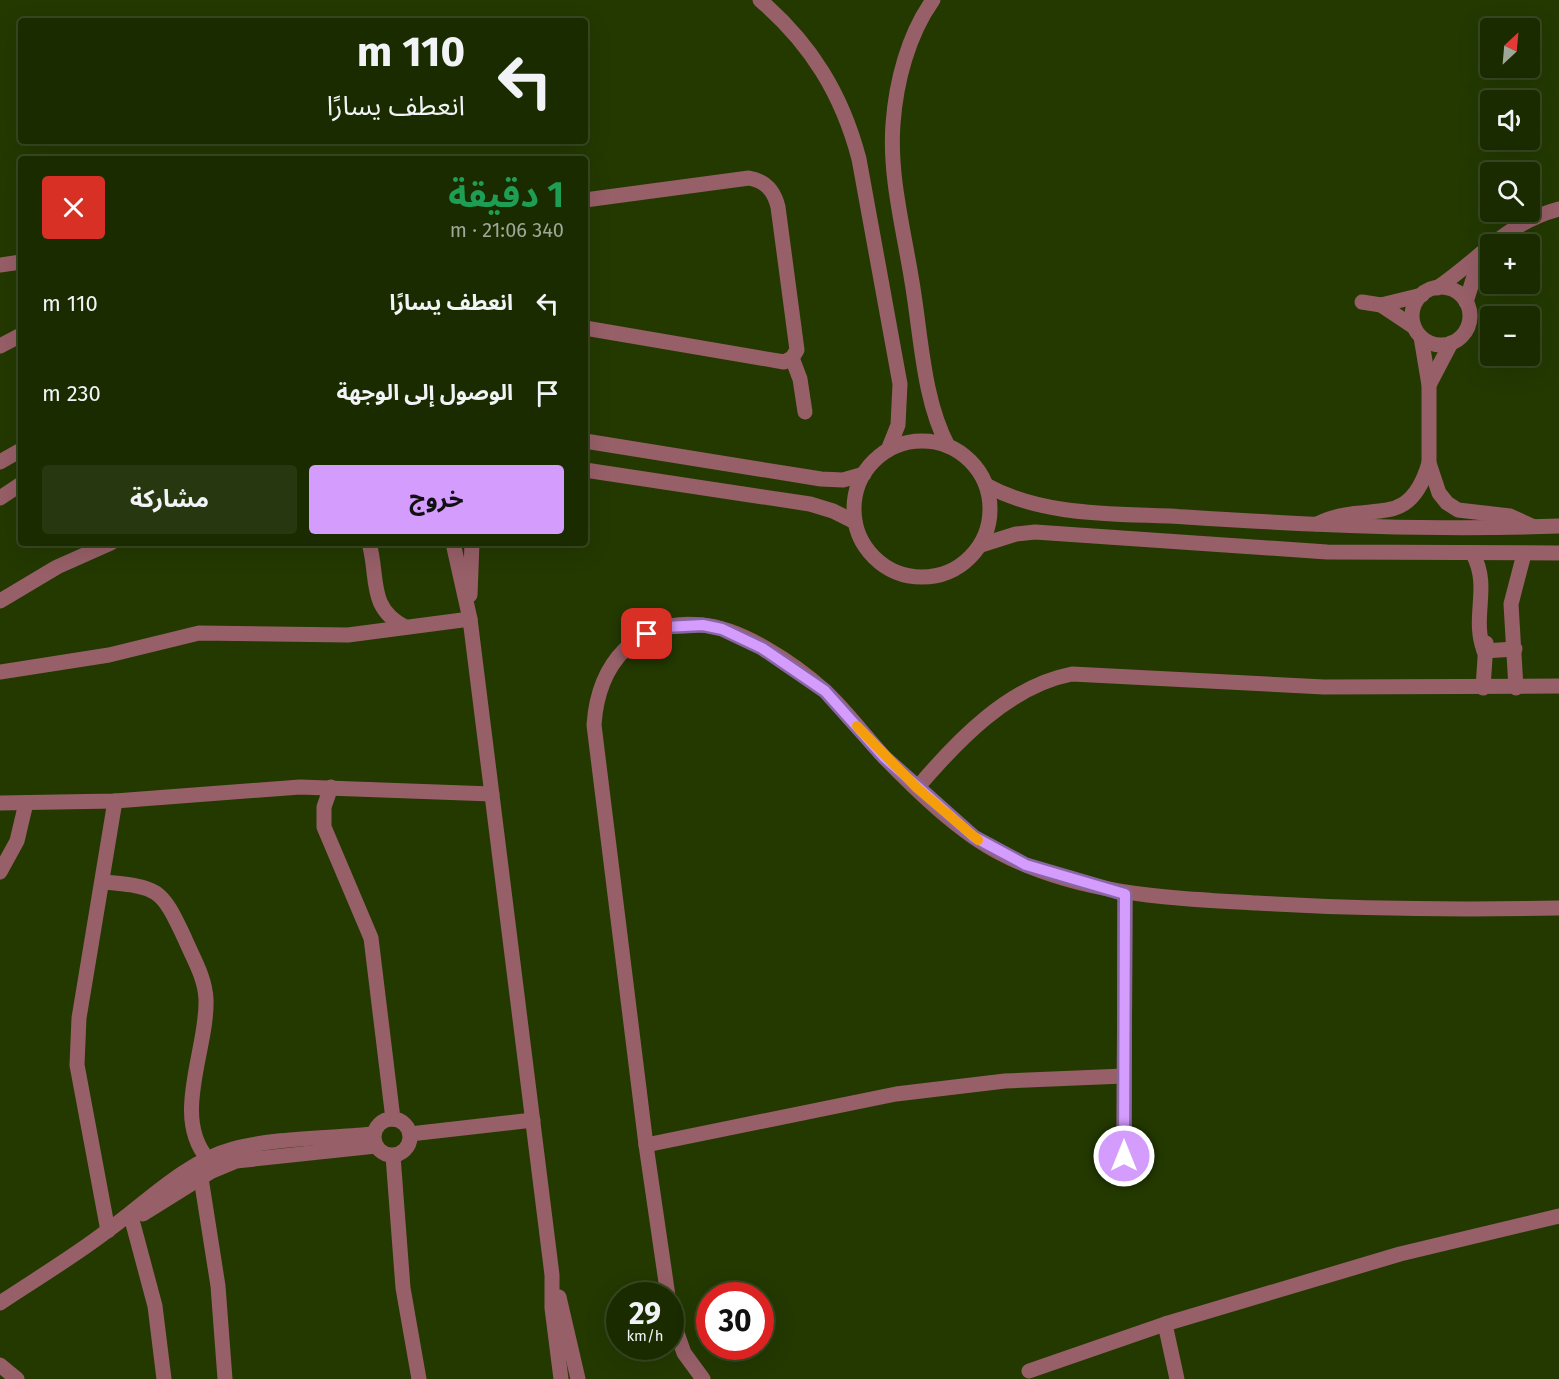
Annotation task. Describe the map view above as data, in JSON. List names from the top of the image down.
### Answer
{
  "north": "top right",
  "page": {
    "map_buttons": ["+", "−"],
    "turn": ["110 m", "انعطف يسارًا"],
    "heading": ["1 دقيقة", "340 m · 21:06"],
    "list": [
      {
        "name": "انعطف يسارًا",
        "value": "110 m"
      },
      {
        "name": "الوصول إلى الوجهة",
        "value": "230 m"
      }
    ],
    "buttons": ["خروج", "مشاركة"],
    "speed": "29 km/h",
    "limit": "30"
  }
}
